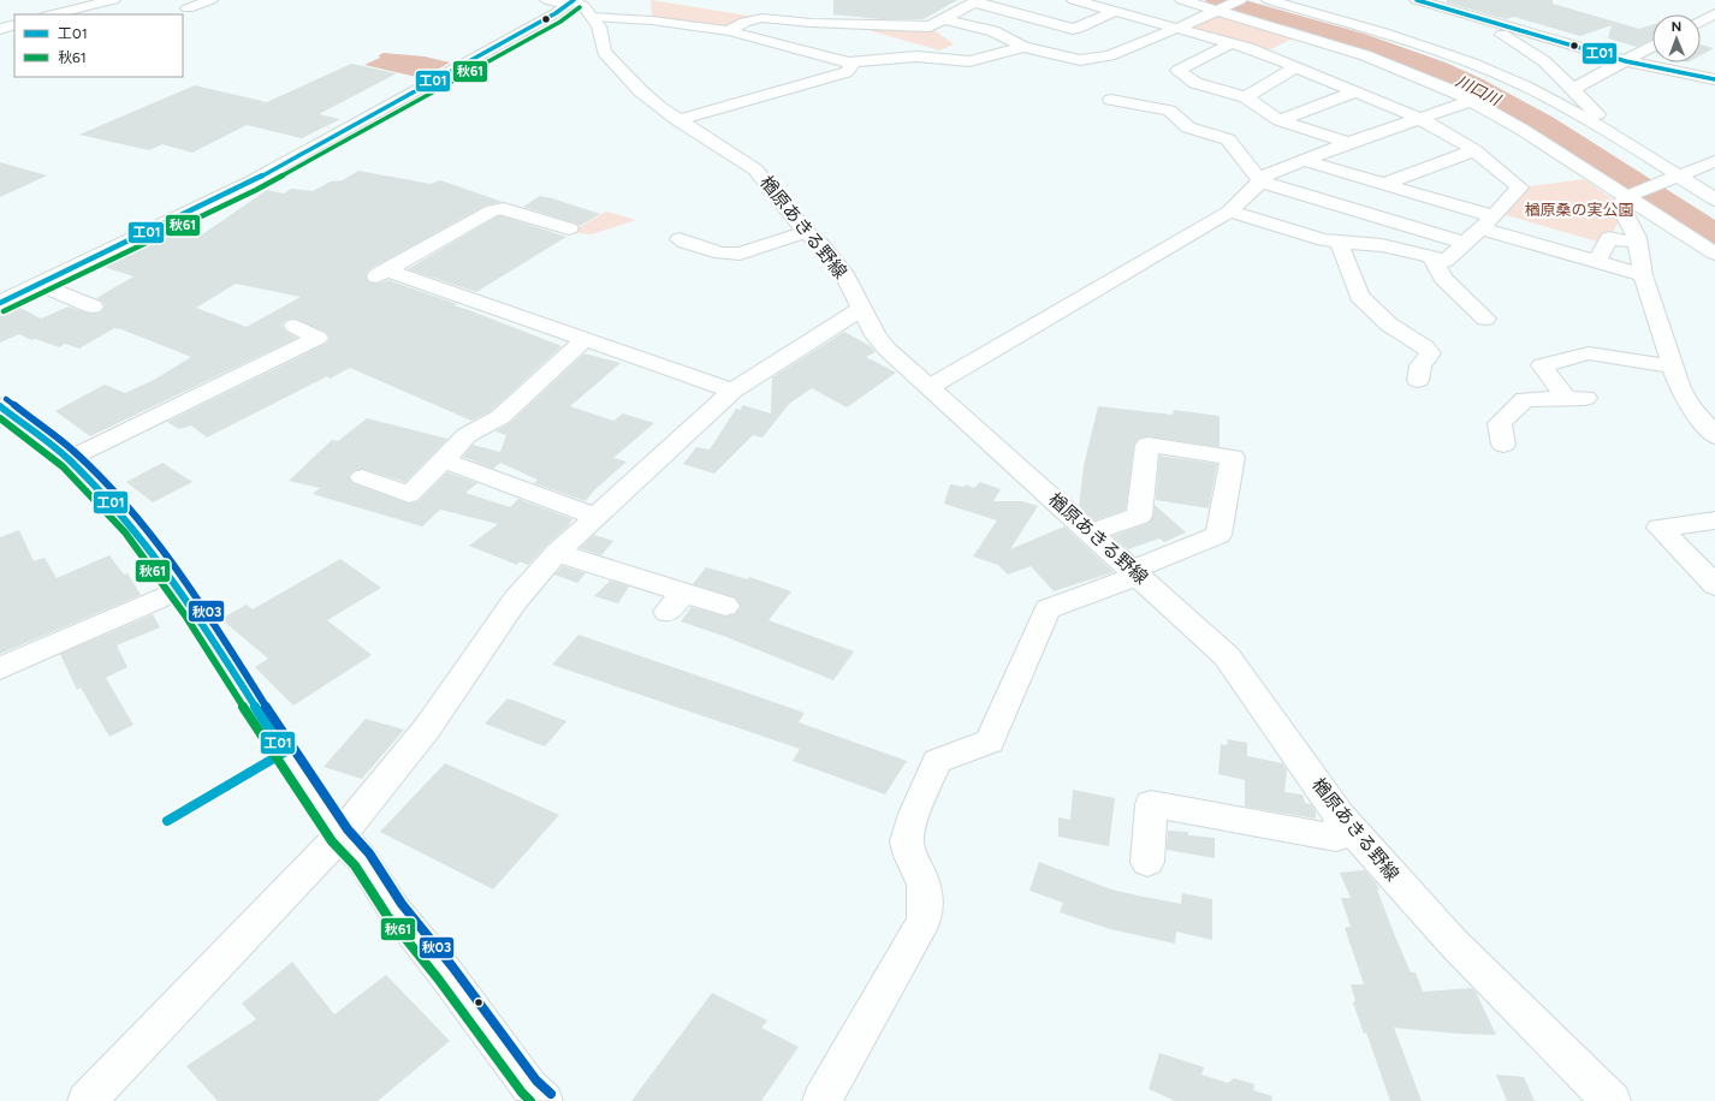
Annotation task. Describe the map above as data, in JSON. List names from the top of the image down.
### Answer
{
  "streets": {
    "street": ["楢原あきる野線"]
  },
  "water": ["川口川"],
  "parks": ["楢原桑の実公園"],
  "lines": ["transit line 工01", "transit line 秋61", "transit line 秋03"],
  "legend": ["工01", "秋61"],
  "north": "top"
}
